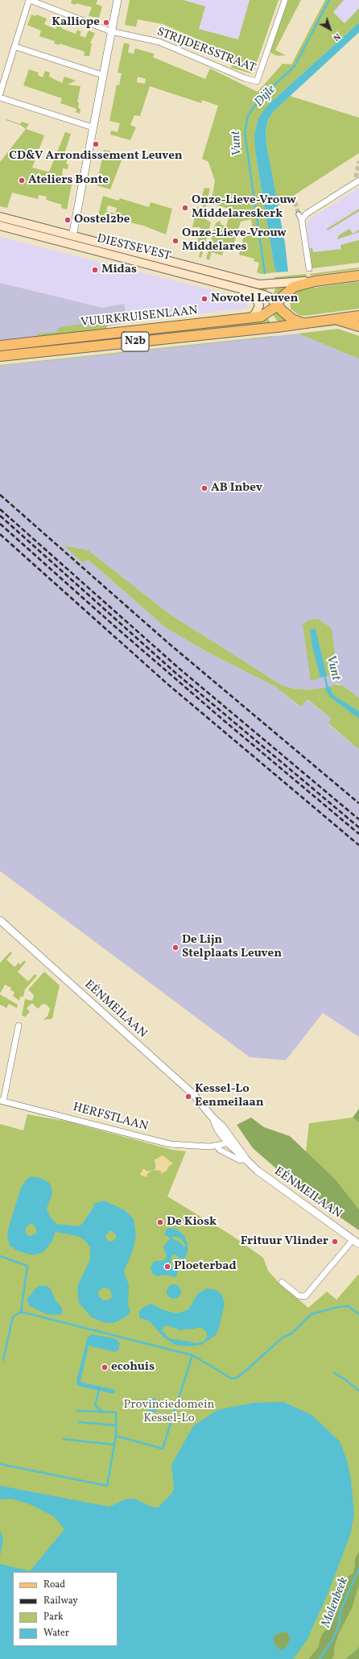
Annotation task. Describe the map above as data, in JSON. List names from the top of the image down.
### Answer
{
  "streets": {
    "main road": ["DIESTSEVEST", "VUURKRUISENLAAN", "N2b"],
    "street": ["STRIJDERSSTRAAT", "EÉNMEILAAN", "HERFSTLAAN"]
  },
  "crossings": [
    ["DIESTSEVEST", "VUURKRUISENLAAN"],
    ["DIESTSEVEST", "N2b"],
    ["VUURKRUISENLAAN", "N2b"],
    ["EÉNMEILAAN", "HERFSTLAAN"]
  ],
  "water": ["Dijle", "Vunt", "Molenbeek"],
  "parks": ["Provinciedomein Kessel-Lo"],
  "places": [
    "Kalliope",
    "CD&V Arrondissement Leuven",
    "Ateliers Bonte",
    "Onze-Lieve-Vrouw Middelareskerk",
    "Oostel2be",
    "Onze-Lieve-Vrouw Middelares",
    "Midas",
    "Novotel Leuven",
    "AB Inbev",
    "De Lijn Stelplaats Leuven",
    "Kessel-Lo Eenmeilaan",
    "De Kiosk",
    "Frituur Vlinder",
    "Ploeterbad",
    "ecohuis"
  ],
  "legend": [
    "Road",
    "Railway",
    "Park",
    "Water"
  ],
  "north": "bottom right"
}
